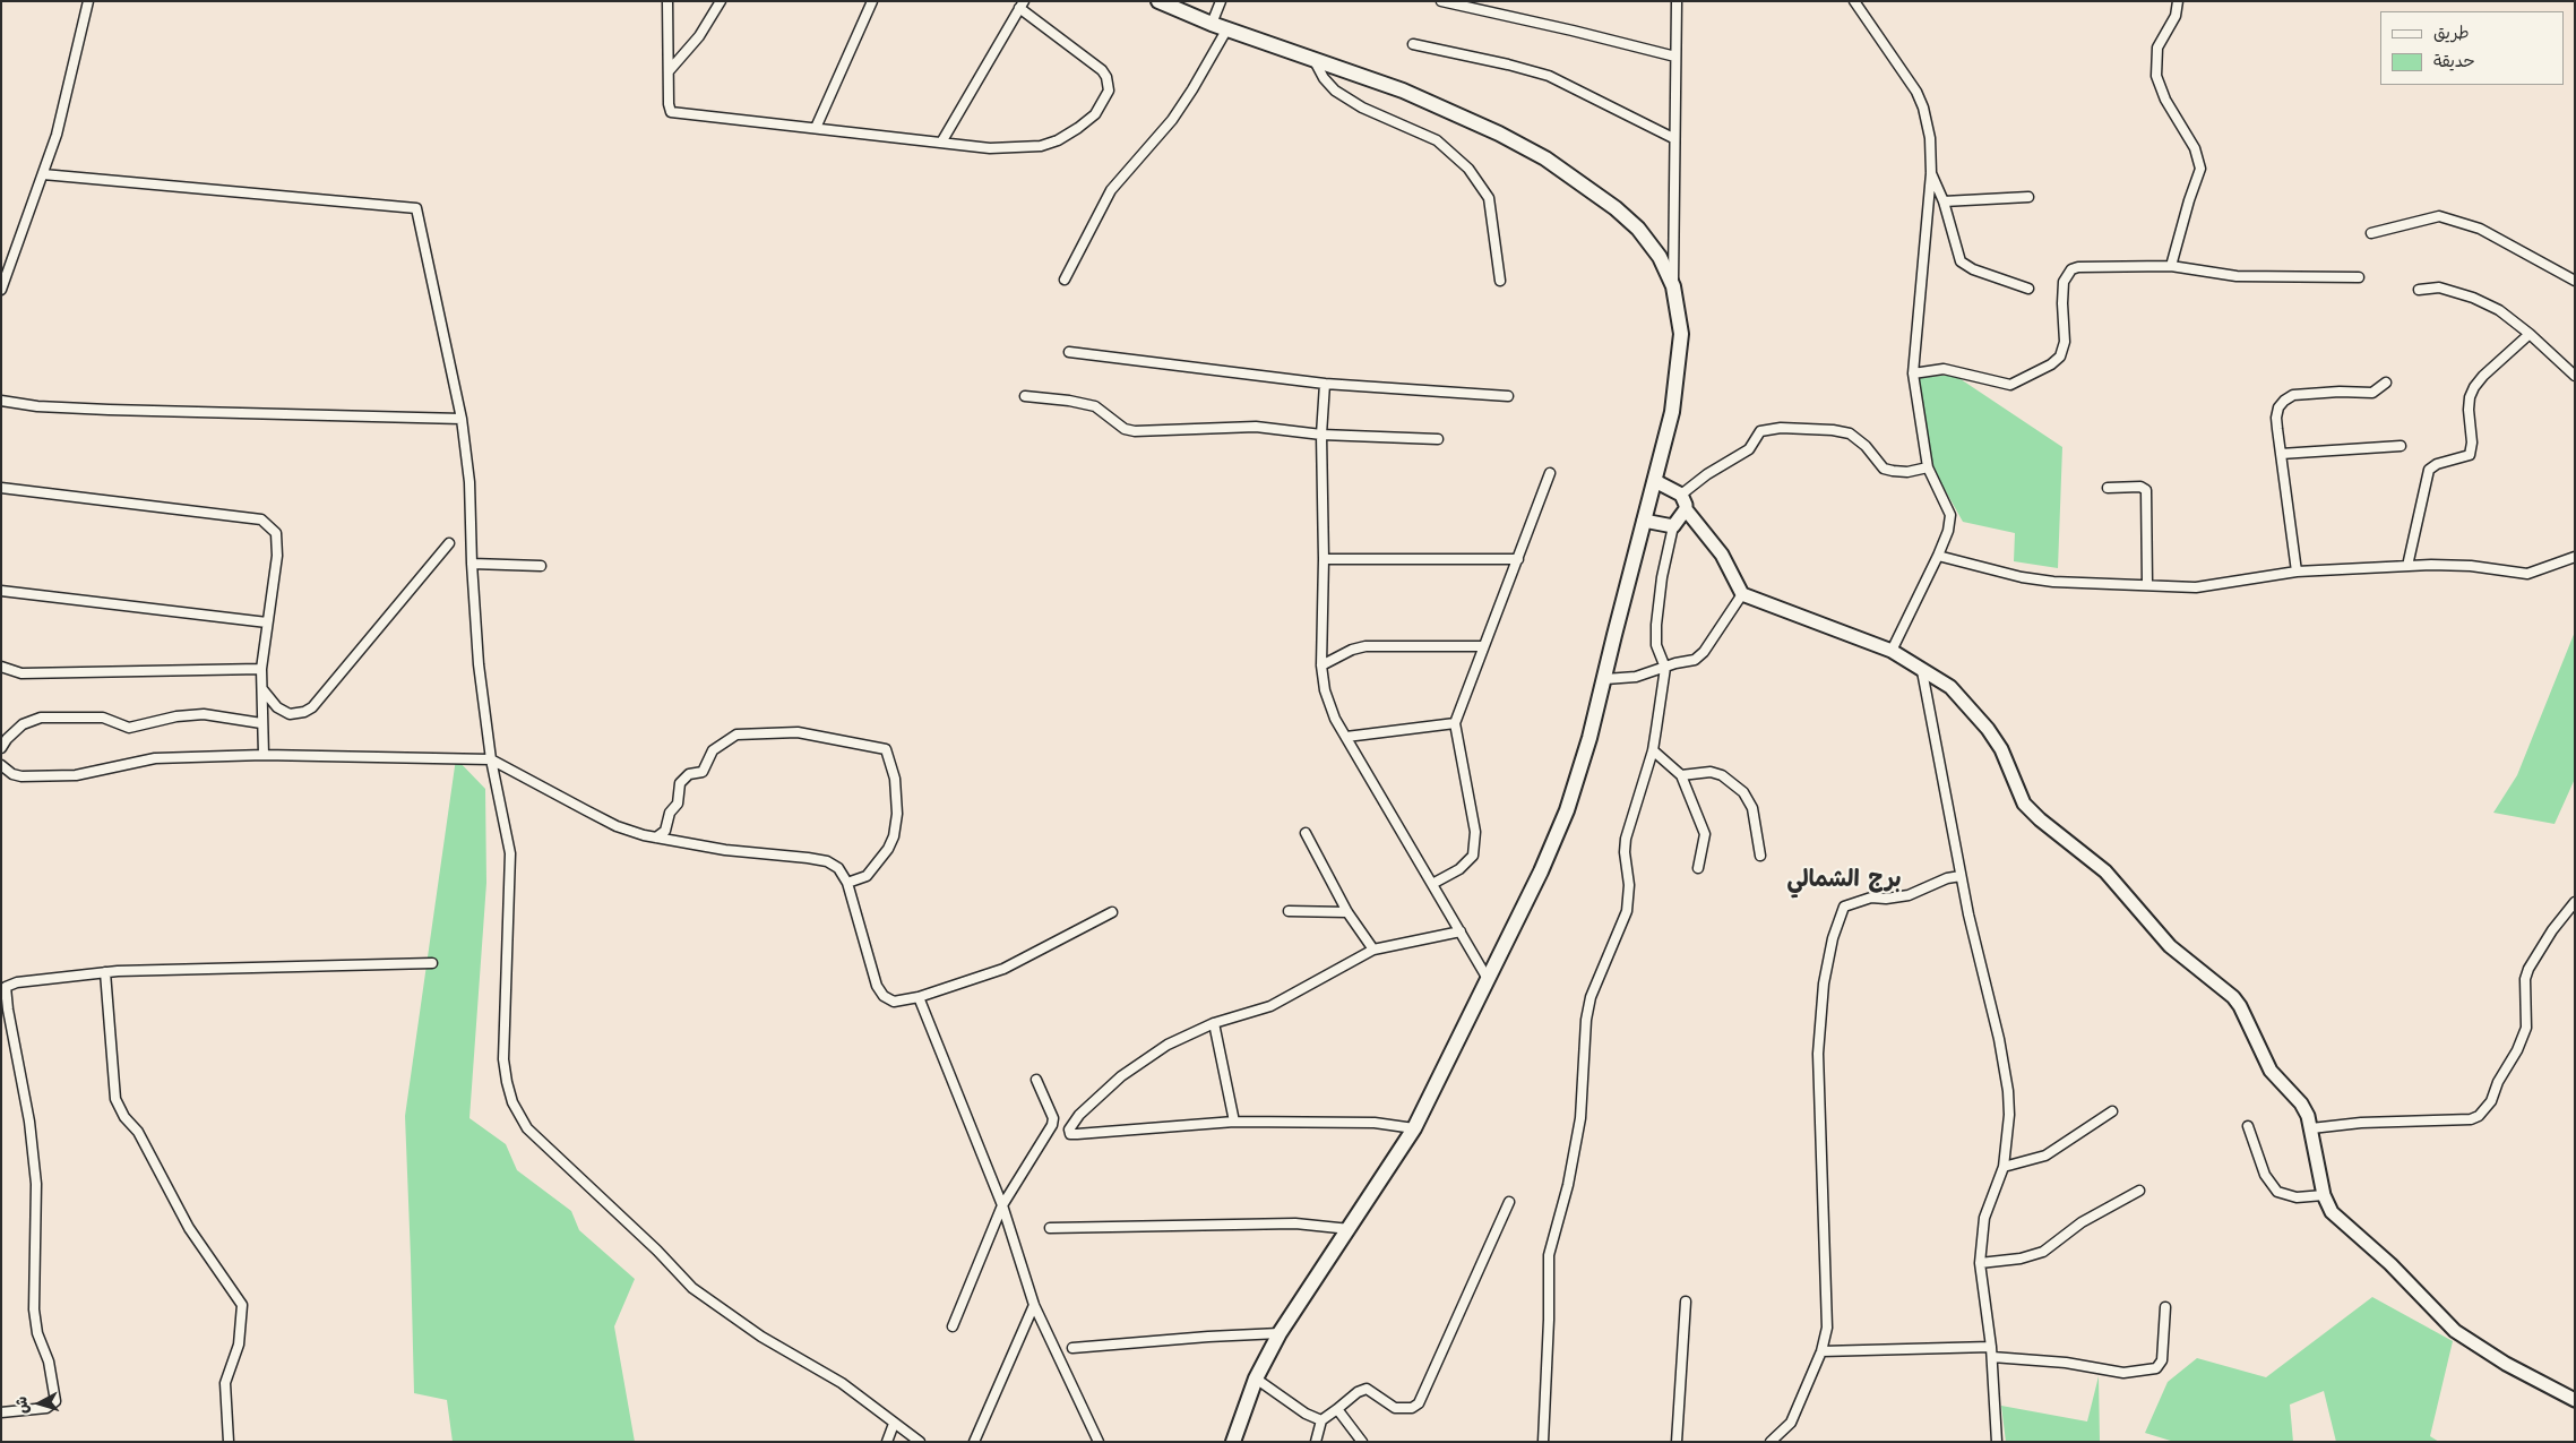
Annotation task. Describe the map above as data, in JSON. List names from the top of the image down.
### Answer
{
  "districts": ["برج الشمالي"],
  "legend": ["طريق", "حديقة"],
  "north": "left"
}
